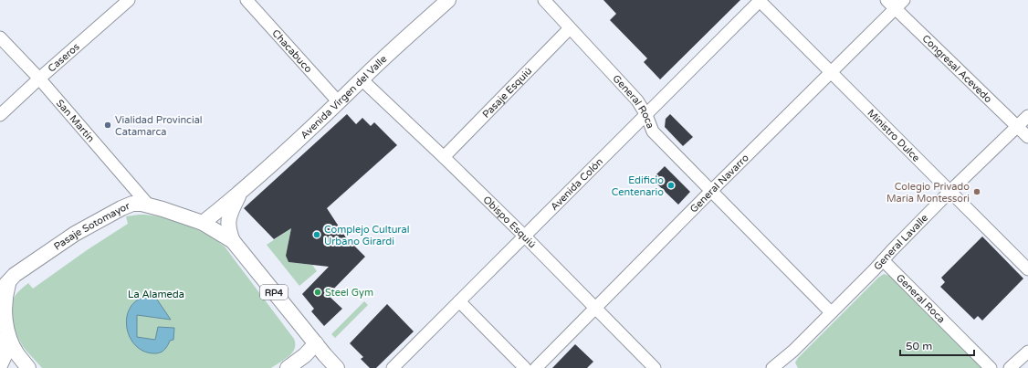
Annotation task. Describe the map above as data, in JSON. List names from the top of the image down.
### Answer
{
  "streets": {
    "main road": ["Avenida Virgen del Valle", "Pasaje Sotomayor", "RP4"],
    "street": [
      "Chacabuco",
      "Caseros",
      "Congresal Acevedo",
      "Pasaje Esquiú",
      "General Roca",
      "San Martín",
      "Ministro Dulce",
      "General Navarro",
      "Avenida Colón",
      "Obispo Esquiú",
      "General Lavalle"
    ]
  },
  "crossings": [
    ["Chacabuco", "Avenida Virgen del Valle"],
    ["Caseros", "San Martín"],
    ["Congresal Acevedo", "General Navarro"],
    ["Congresal Acevedo", "General Lavalle"],
    ["Pasaje Esquiú", "General Roca"],
    ["Pasaje Esquiú", "Obispo Esquiú"],
    ["Avenida Virgen del Valle", "Obispo Esquiú"],
    ["Avenida Virgen del Valle", "Pasaje Sotomayor"],
    ["Avenida Virgen del Valle", "RP4"],
    ["General Roca", "General Navarro"],
    ["General Roca", "Avenida Colón"],
    ["General Roca", "General Lavalle"],
    ["San Martín", "Pasaje Sotomayor"],
    ["Ministro Dulce", "General Navarro"],
    ["Ministro Dulce", "Avenida Colón"],
    ["Ministro Dulce", "General Lavalle"],
    ["General Navarro", "Obispo Esquiú"],
    ["Avenida Colón", "Obispo Esquiú"],
    ["Pasaje Sotomayor", "RP4"]
  ],
  "parks": ["La Alameda"],
  "places": [
    "Vialidad Provincial Catamarca",
    "Edificio Centenario",
    "Colegio Privado María Montessori",
    "Complejo Cultural Urbano Girardi",
    "Steel Gym"
  ],
  "scale_bar": "50 m"
}
